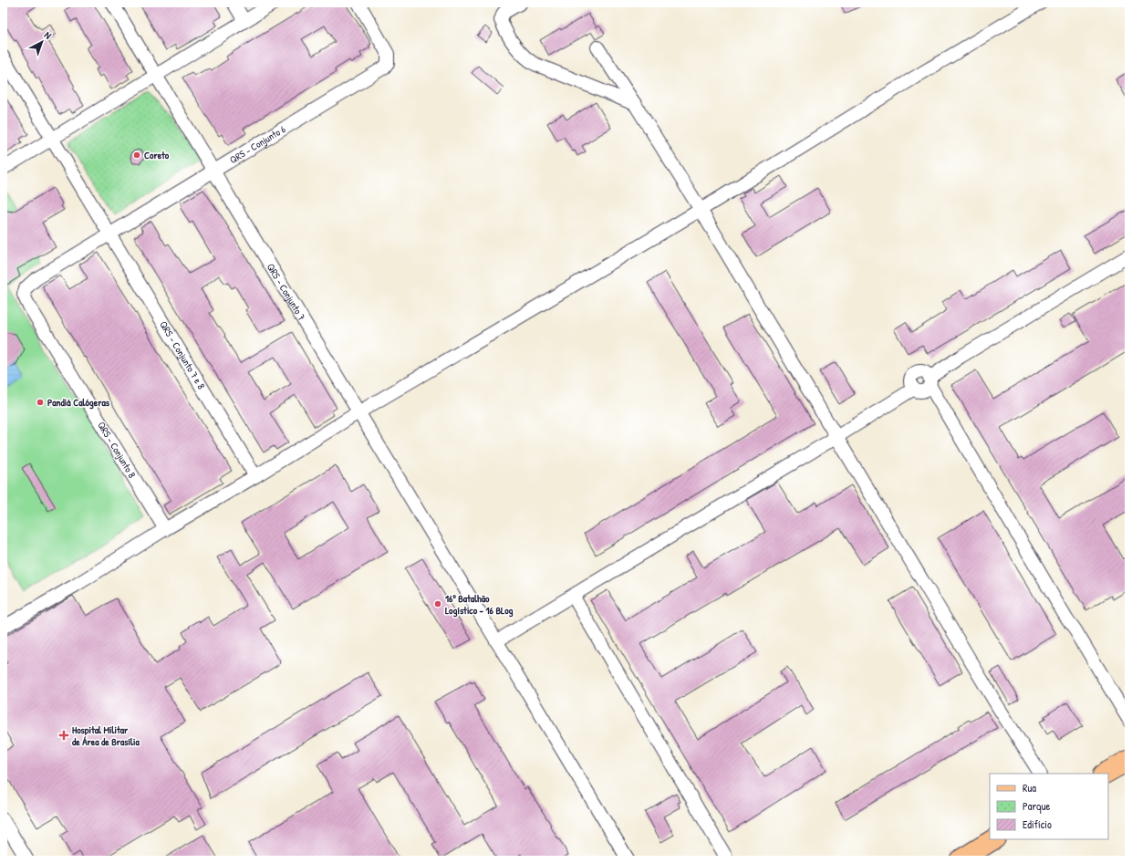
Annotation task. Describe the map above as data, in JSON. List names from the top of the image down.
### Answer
{
  "streets": {
    "street": [
      "QRS - Conjunto 6",
      "QRS - Conjunto 7",
      "QRS - Conjunto 7 e 8",
      "QRS - Conjunto 8"
    ]
  },
  "crossings": [
    ["QRS - Conjunto 6", "QRS - Conjunto 7"],
    ["QRS - Conjunto 6", "QRS - Conjunto 7 e 8"],
    ["QRS - Conjunto 6", "QRS - Conjunto 8"]
  ],
  "places": {
    "other": ["Coreto", "Pandiá Calógeras", "16º Batalhão Logístico - 16 BLog"],
    "health": ["Hospital Militar de Área de Brasília"]
  },
  "legend": ["Rua", "Parque", "Edifício"],
  "north": "top right"
}
